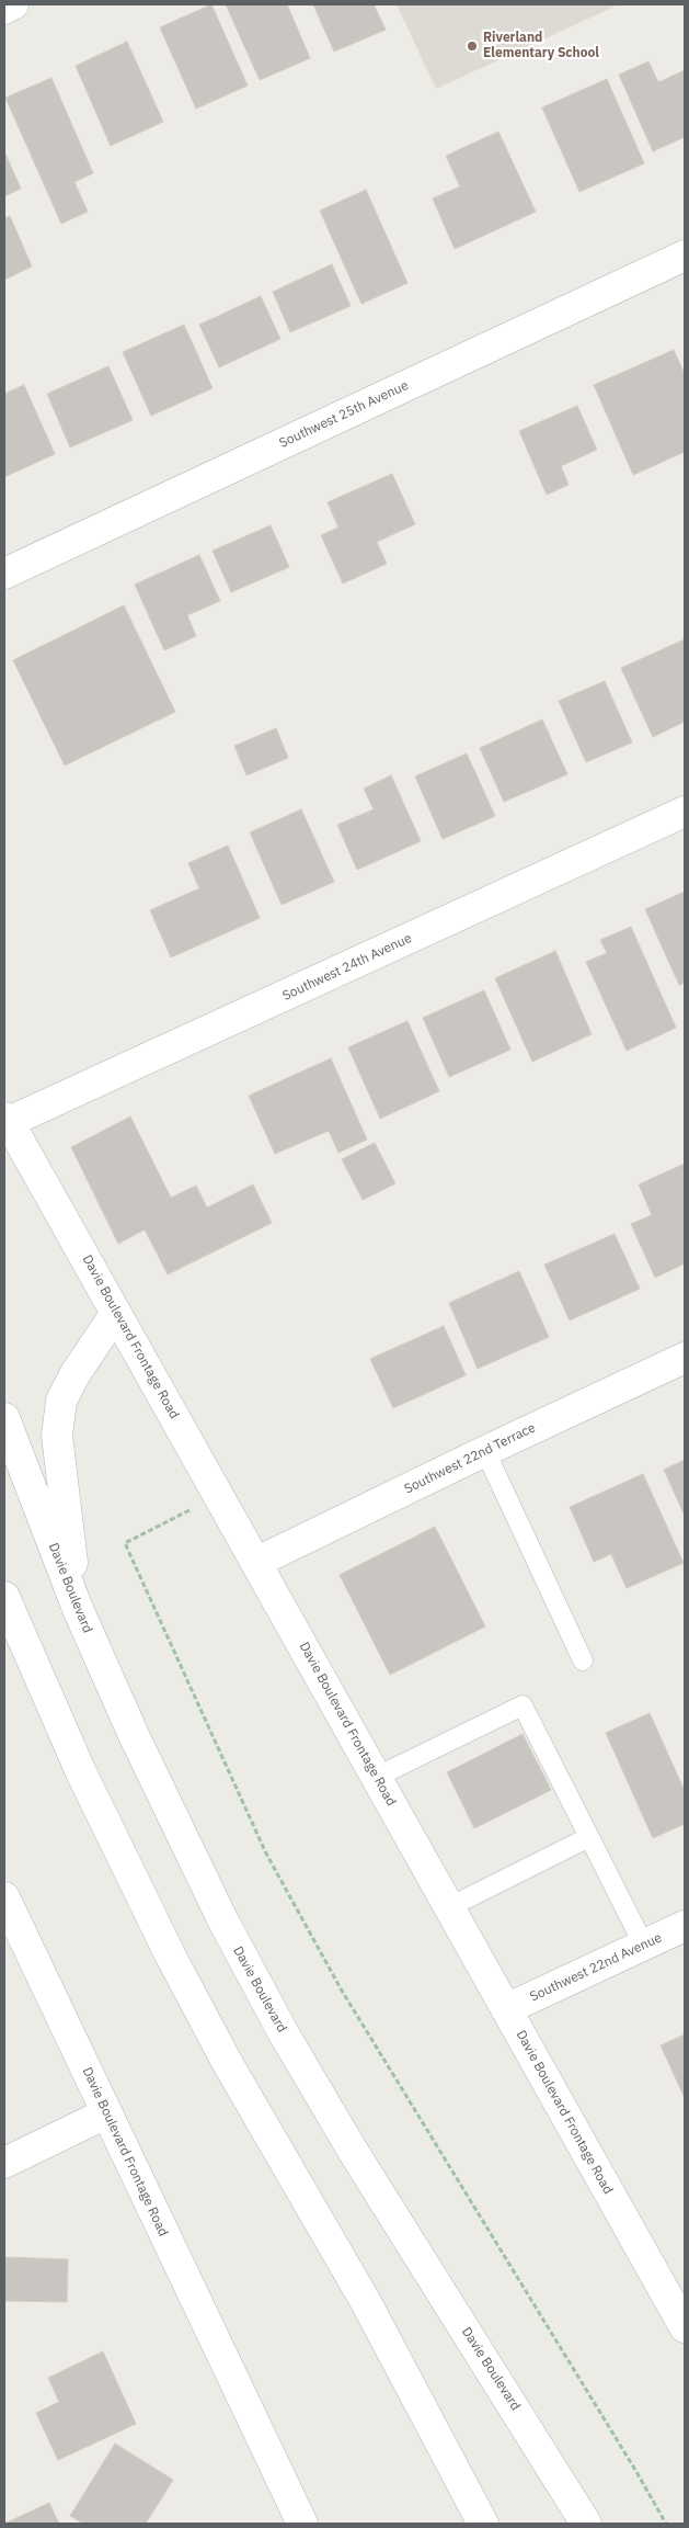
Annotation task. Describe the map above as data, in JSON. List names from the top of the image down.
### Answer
{
  "streets": {
    "street": [
      "Southwest 25th Avenue",
      "Southwest 24th Avenue",
      "Davie Boulevard Frontage Road",
      "Southwest 22nd Terrace",
      "Davie Boulevard",
      "Southwest 22nd Avenue"
    ]
  },
  "crossings": [
    ["Southwest 24th Avenue", "Davie Boulevard Frontage Road"],
    ["Davie Boulevard Frontage Road", "Southwest 22nd Terrace"],
    ["Davie Boulevard Frontage Road", "Southwest 22nd Avenue"]
  ],
  "places": ["Riverland Elementary School"]
}
